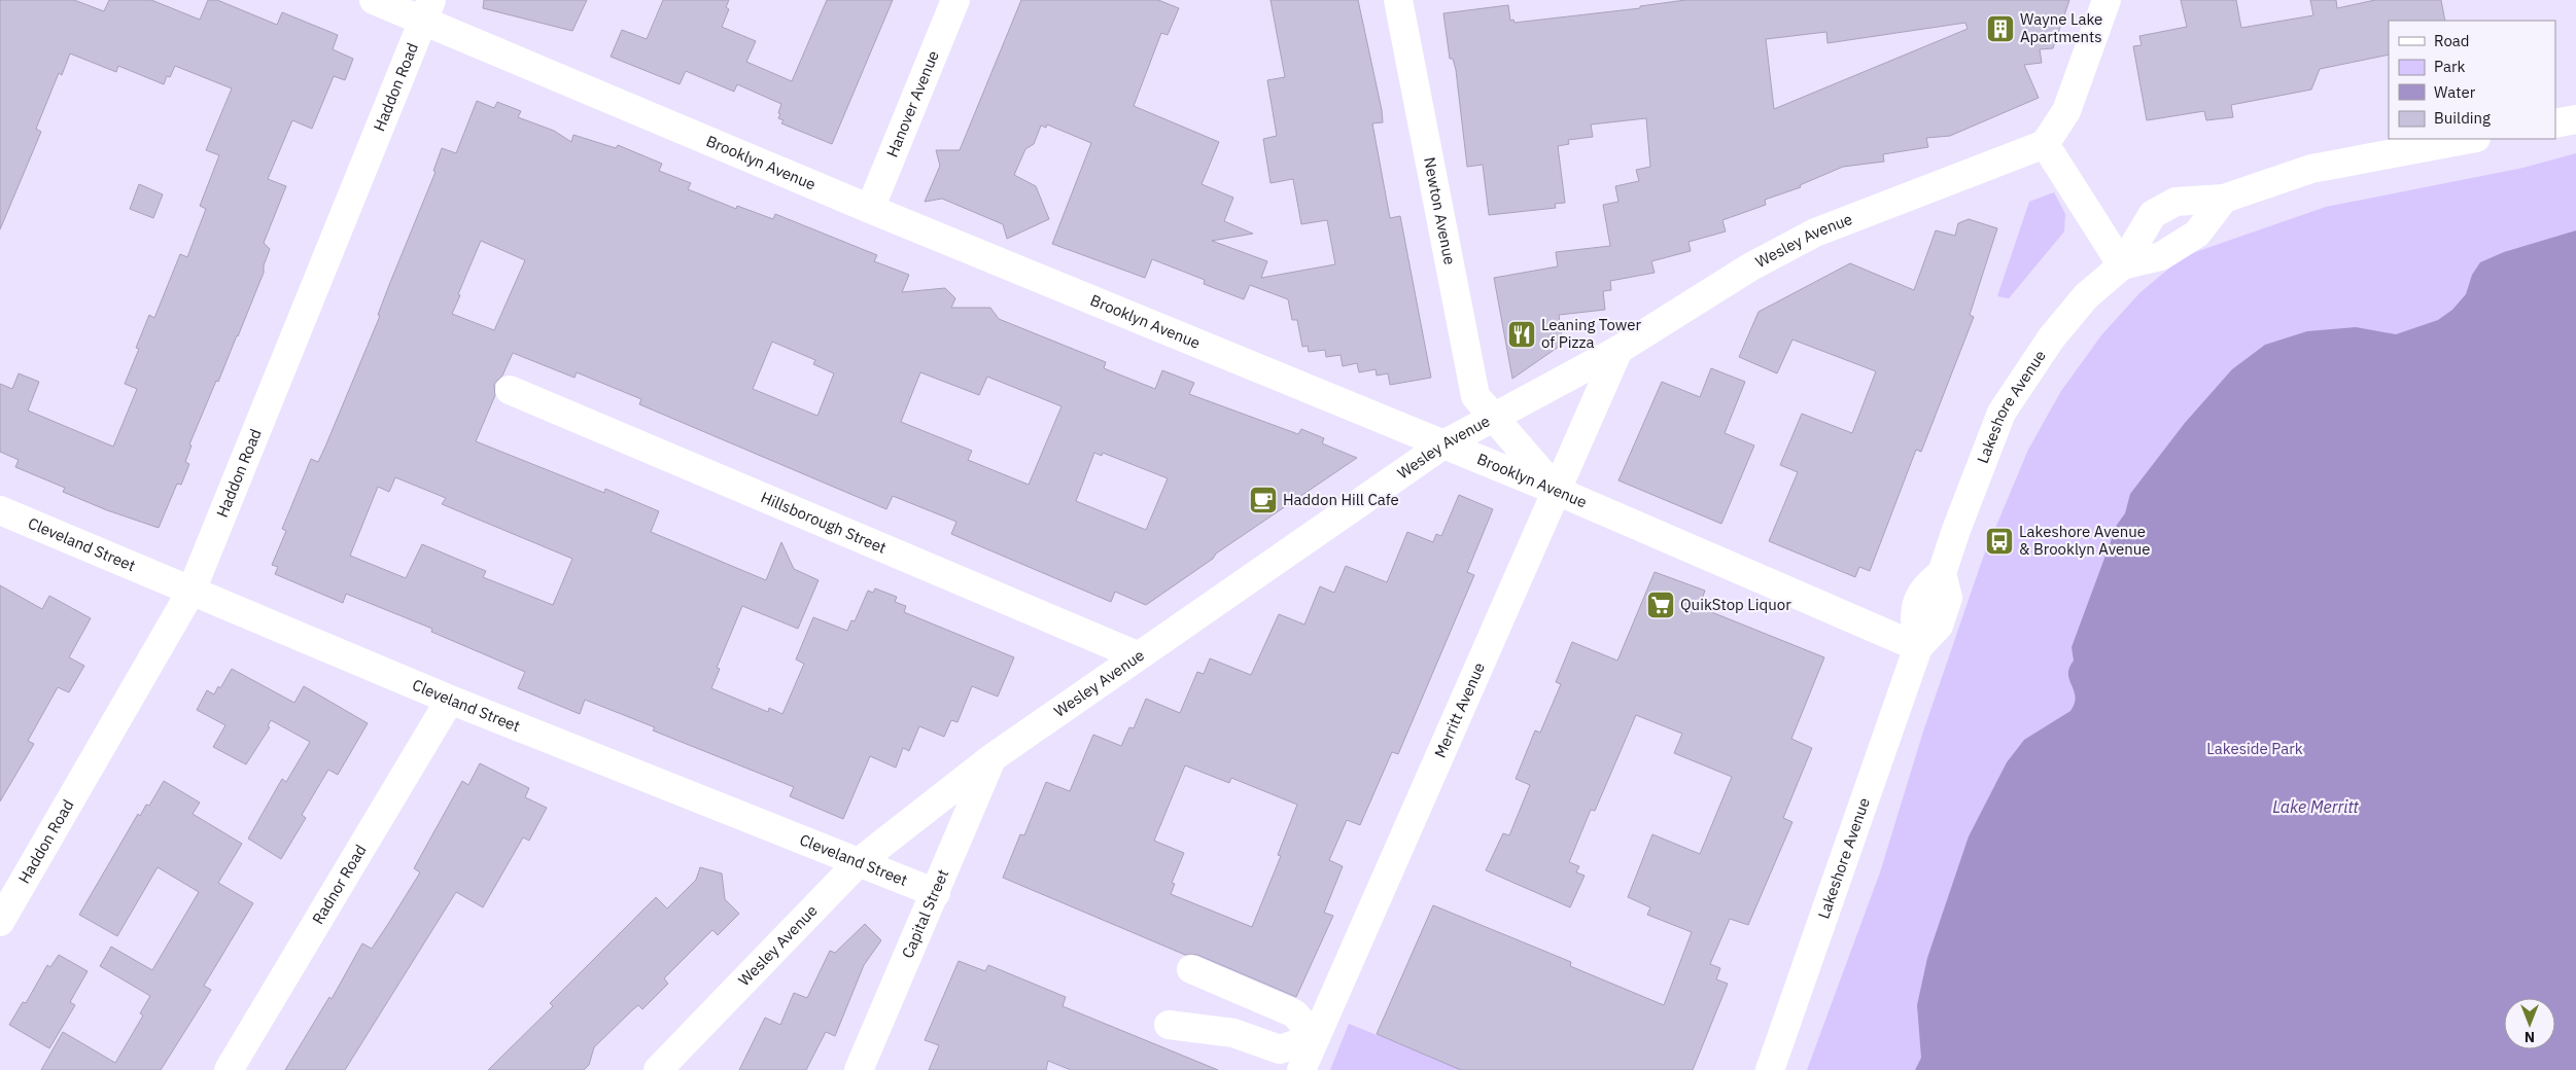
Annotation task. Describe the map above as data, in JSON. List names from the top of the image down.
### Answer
{
  "streets": {
    "street": [
      "Haddon Road",
      "Hanover Avenue",
      "Brooklyn Avenue",
      "Newton Avenue",
      "Wesley Avenue",
      "Lakeshore Avenue",
      "Hillsborough Street",
      "Cleveland Street",
      "Merritt Avenue",
      "Radnor Road",
      "Capital Street"
    ]
  },
  "crossings": [
    ["Haddon Road", "Brooklyn Avenue"],
    ["Haddon Road", "Cleveland Street"],
    ["Hanover Avenue", "Brooklyn Avenue"],
    ["Brooklyn Avenue", "Newton Avenue"],
    ["Brooklyn Avenue", "Wesley Avenue"],
    ["Brooklyn Avenue", "Lakeshore Avenue"],
    ["Brooklyn Avenue", "Merritt Avenue"],
    ["Newton Avenue", "Wesley Avenue"],
    ["Newton Avenue", "Merritt Avenue"],
    ["Wesley Avenue", "Hillsborough Street"],
    ["Wesley Avenue", "Cleveland Street"],
    ["Wesley Avenue", "Merritt Avenue"],
    ["Wesley Avenue", "Capital Street"],
    ["Cleveland Street", "Radnor Road"],
    ["Cleveland Street", "Capital Street"]
  ],
  "water": ["Lake Merritt"],
  "parks": ["Lakeside Park"],
  "places": {
    "building": ["Wayne Lake Apartments"],
    "restaurant": ["Leaning Tower of Pizza"],
    "cafe": ["Haddon Hill Cafe"],
    "bus stop": ["Lakeshore Avenue & Brooklyn Avenue"],
    "supermarket": ["QuikStop Liquor"]
  },
  "legend": [
    "Road",
    "Park",
    "Water",
    "Building"
  ],
  "north": "bottom"
}
